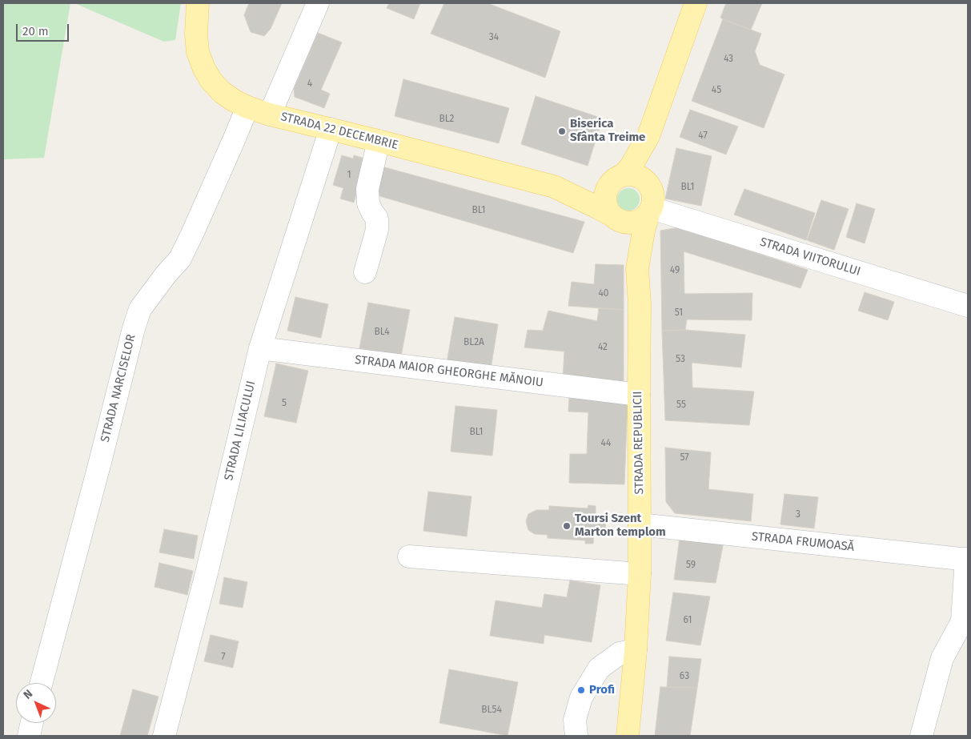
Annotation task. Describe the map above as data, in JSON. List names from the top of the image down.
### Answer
{
  "streets": {
    "main road": ["STRADA 22 DECEMBRIE", "STRADA REPUBLICII"],
    "street": [
      "STRADA VIITORULUI",
      "STRADA MAIOR GHEORGHE MĂNOIU",
      "STRADA NARCISELOR",
      "STRADA LILIACULUI",
      "STRADA FRUMOASĂ"
    ]
  },
  "crossings": [
    ["STRADA 22 DECEMBRIE", "STRADA VIITORULUI"],
    ["STRADA 22 DECEMBRIE", "STRADA NARCISELOR"],
    ["STRADA 22 DECEMBRIE", "STRADA LILIACULUI"],
    ["STRADA 22 DECEMBRIE", "STRADA REPUBLICII"],
    ["STRADA VIITORULUI", "STRADA REPUBLICII"],
    ["STRADA MAIOR GHEORGHE MĂNOIU", "STRADA LILIACULUI"],
    ["STRADA MAIOR GHEORGHE MĂNOIU", "STRADA REPUBLICII"],
    ["STRADA REPUBLICII", "STRADA FRUMOASĂ"]
  ],
  "places": ["Biserica Sfânta Treime", "Toursi Szent Marton templom", "Profi"],
  "house_numbers": [
    "34",
    "43",
    "4",
    "45",
    "BL2",
    "47",
    "1",
    "BL1",
    "BL1",
    "49",
    "40",
    "51",
    "BL4",
    "BL2A",
    "42",
    "53",
    "5",
    "55",
    "BL1",
    "44",
    "57",
    "3",
    "59",
    "61",
    "7",
    "63",
    "BL54"
  ],
  "scale_bar": "20 m",
  "north": "top left"
}
